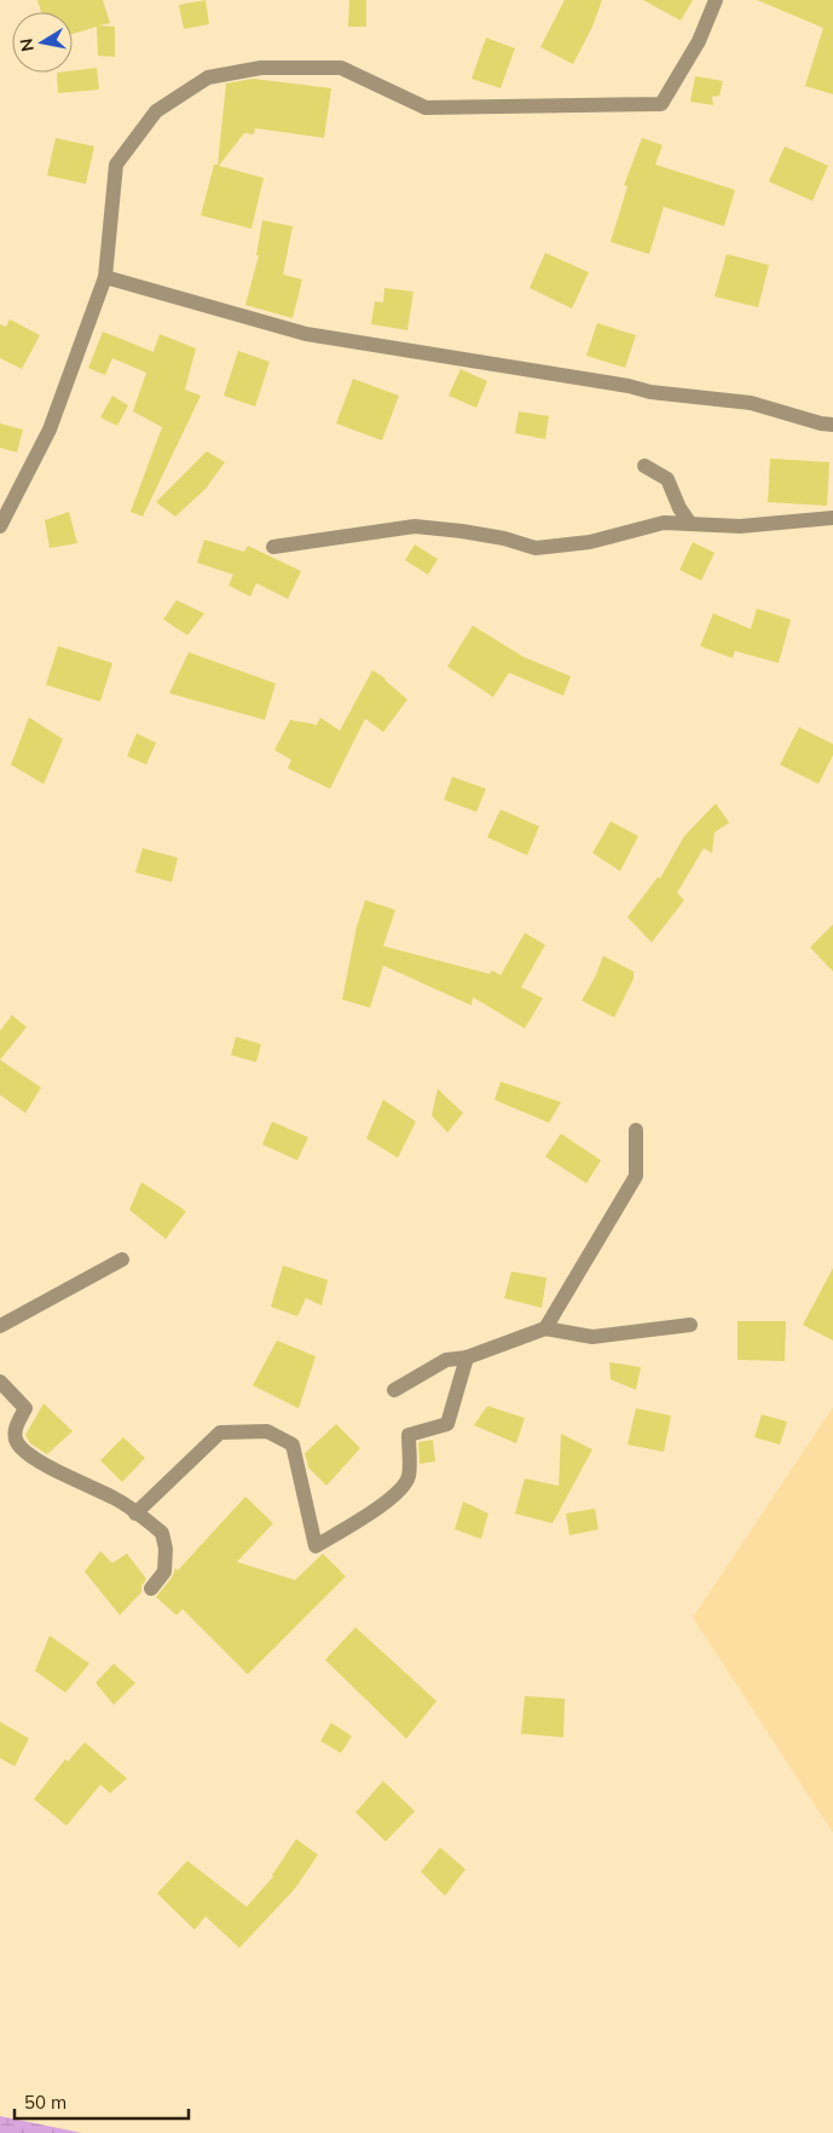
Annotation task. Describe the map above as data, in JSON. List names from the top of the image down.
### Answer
{
  "scale_bar": "50 m",
  "north": "left"
}
